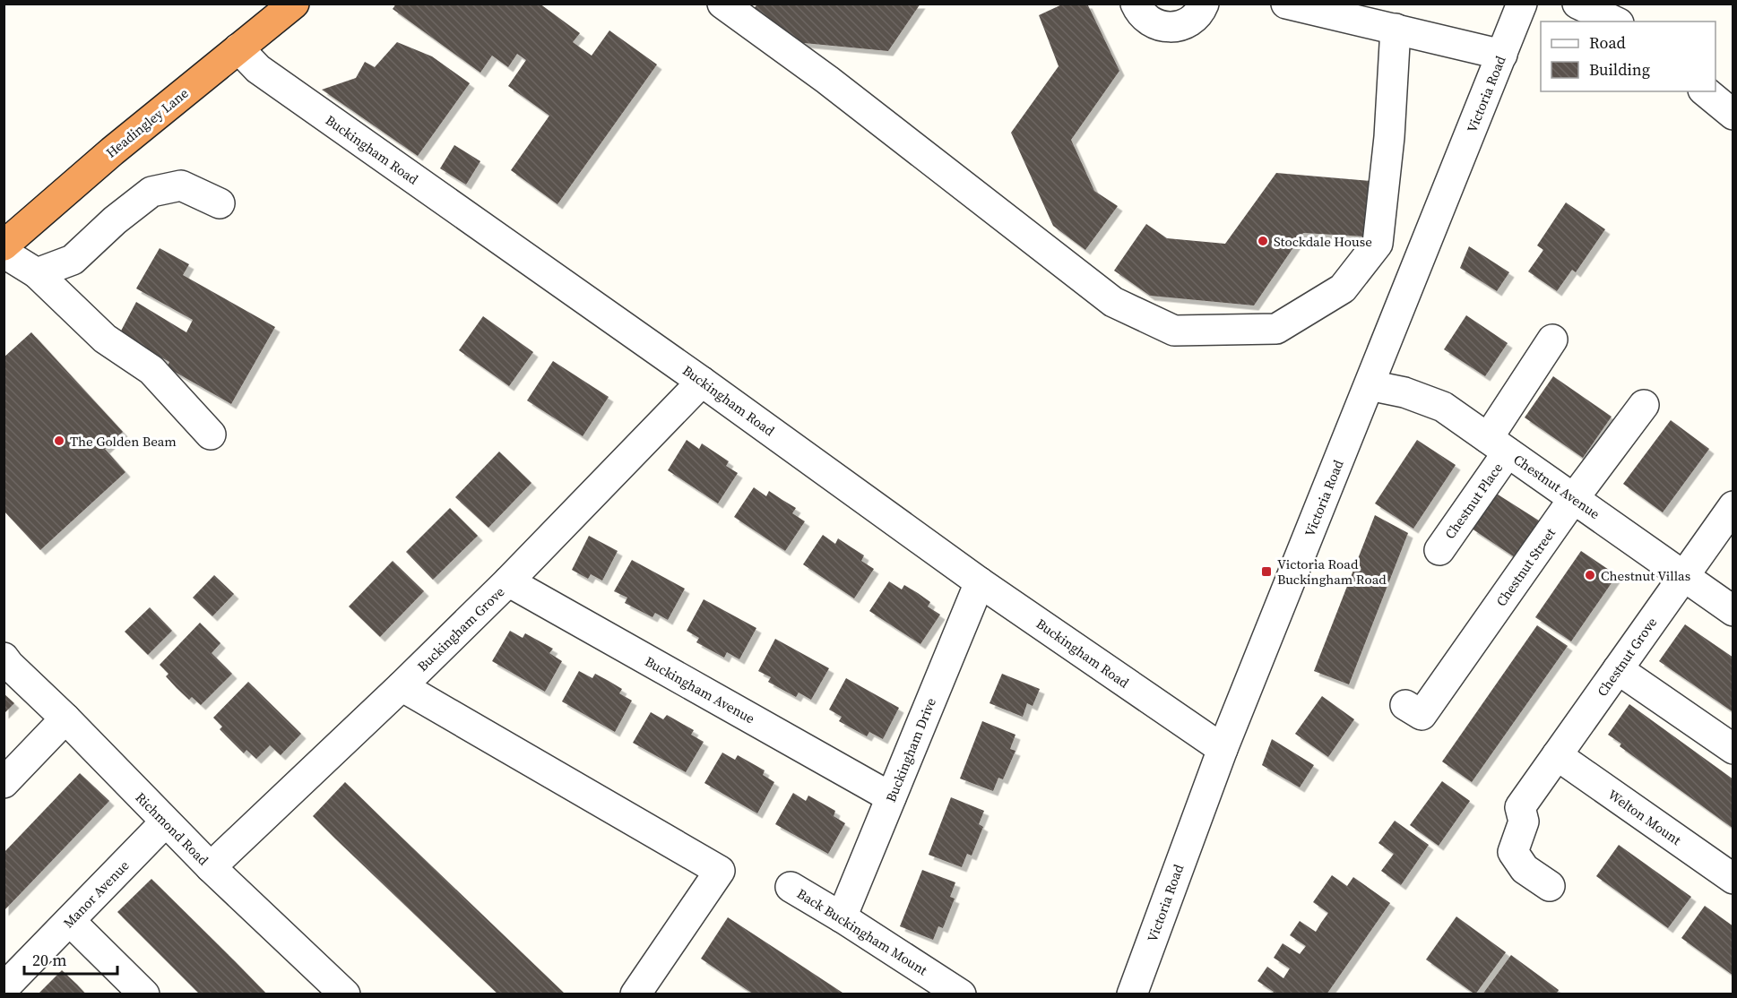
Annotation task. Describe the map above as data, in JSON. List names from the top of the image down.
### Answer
{
  "streets": {
    "highway": ["Headingley Lane"],
    "street": [
      "Victoria Road",
      "Buckingham Road",
      "Chestnut Avenue",
      "Chestnut Place",
      "Chestnut Street",
      "Buckingham Grove",
      "Chestnut Grove",
      "Buckingham Avenue",
      "Buckingham Drive",
      "Welton Mount",
      "Richmond Road",
      "Manor Avenue",
      "Back Buckingham Mount"
    ]
  },
  "crossings": [
    ["Victoria Road", "Buckingham Road"],
    ["Victoria Road", "Chestnut Avenue"],
    ["Headingley Lane", "Buckingham Road"],
    ["Buckingham Road", "Buckingham Grove"],
    ["Buckingham Road", "Buckingham Drive"],
    ["Chestnut Avenue", "Chestnut Place"],
    ["Chestnut Avenue", "Chestnut Street"],
    ["Chestnut Avenue", "Chestnut Grove"],
    ["Buckingham Grove", "Buckingham Avenue"],
    ["Buckingham Grove", "Richmond Road"],
    ["Chestnut Grove", "Welton Mount"],
    ["Buckingham Avenue", "Buckingham Drive"],
    ["Buckingham Drive", "Back Buckingham Mount"],
    ["Richmond Road", "Manor Avenue"]
  ],
  "places": {
    "other": ["Stockdale House", "The Golden Beam", "Chestnut Villas"],
    "transit": ["Victoria Road Buckingham Road"]
  },
  "legend": ["Road", "Building"],
  "scale_bar": "20 m"
}
